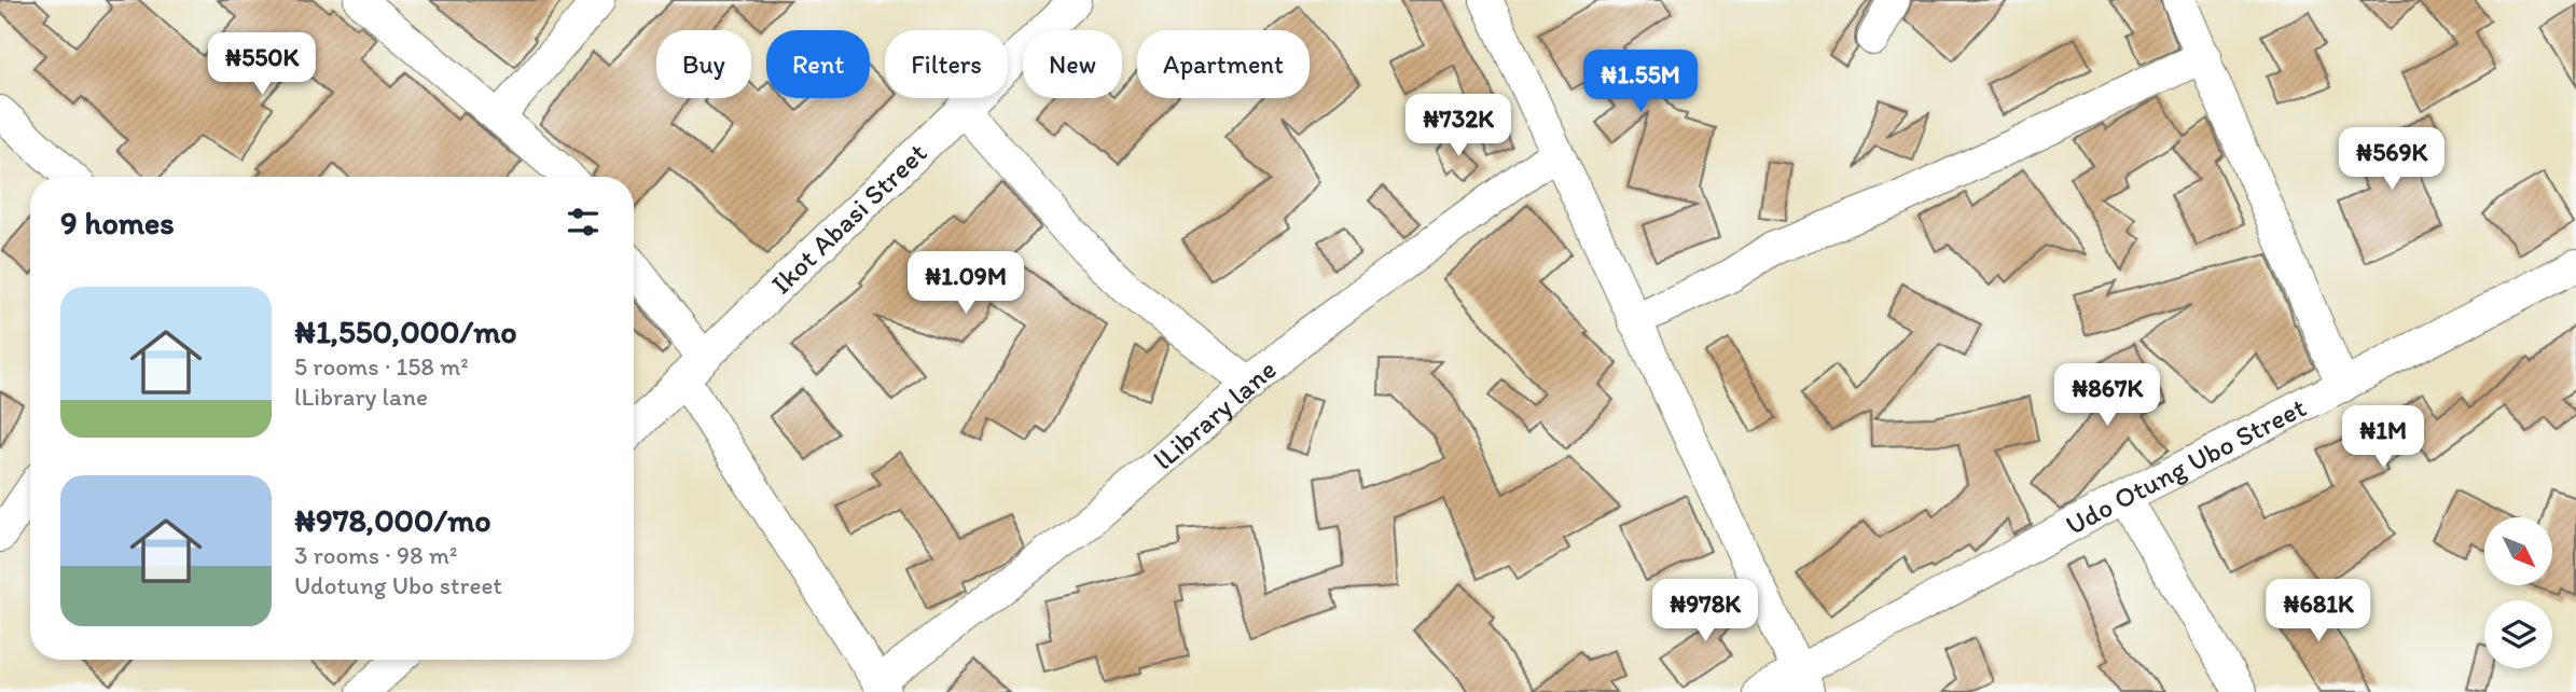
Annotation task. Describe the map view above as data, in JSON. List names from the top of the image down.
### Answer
{
  "streets": {
    "street": ["Ikot Abasi Street", "lLibrary lane", "Udo Otung Ubo Street"]
  },
  "north": "bottom right",
  "page": {
    "chip": [
      "Buy",
      "Rent",
      "Filters",
      "New",
      "Apartment"
    ],
    "price": [
      "₦550K",
      "₦1.55M",
      "₦732K",
      "₦569K",
      "₦1.09M",
      "₦867K",
      "₦1M",
      "₦978K",
      "₦681K"
    ],
    "heading": "9 homes",
    "list": [
      {
        "name": "₦1,550,000/mo",
        "note": "5 rooms · 158 m² · lLibrary lane"
      },
      {
        "name": "₦978,000/mo",
        "note": "3 rooms · 98 m² · Udotung Ubo street"
      }
    ]
  }
}
